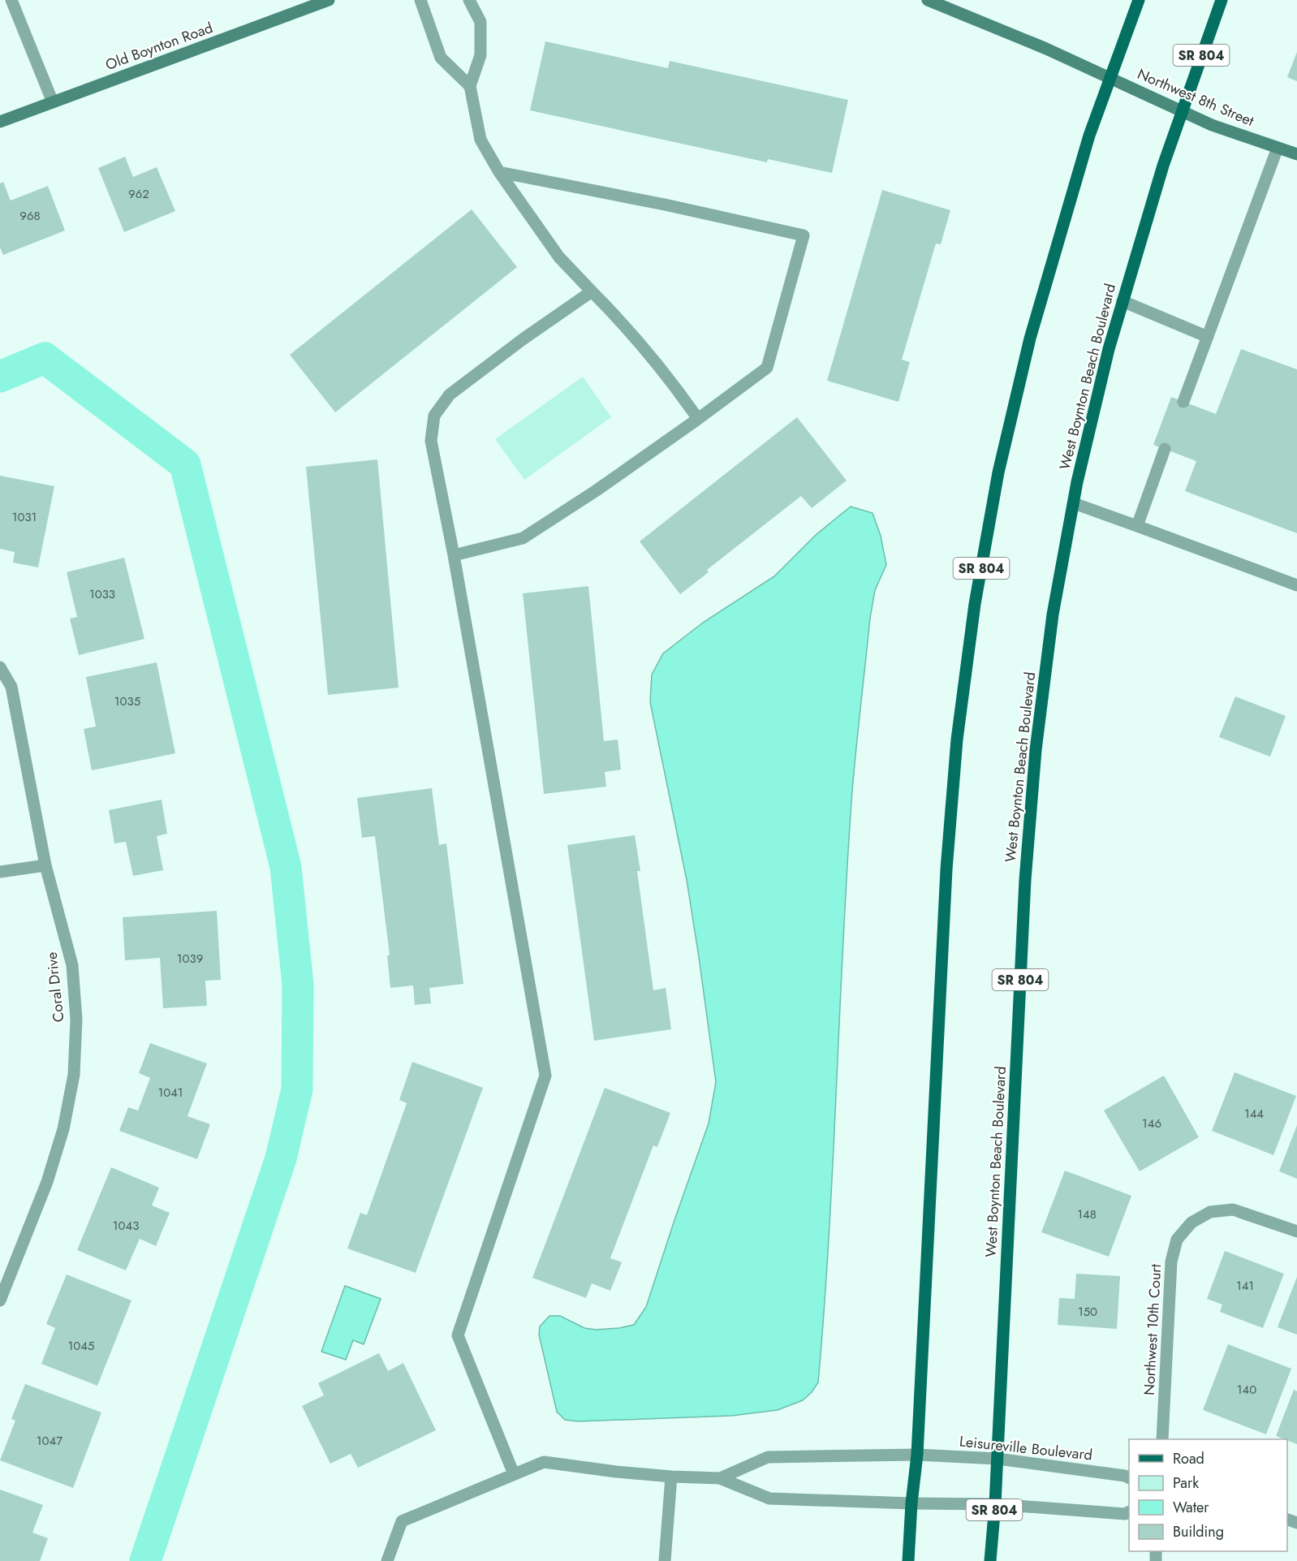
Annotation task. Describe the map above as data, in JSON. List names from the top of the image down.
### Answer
{
  "streets": {
    "main road": ["SR 804", "West Boynton Beach Boulevard"],
    "street": [
      "Old Boynton Road",
      "Northwest 8th Street",
      "Coral Drive",
      "Northwest 10th Court",
      "Leisureville Boulevard"
    ]
  },
  "crossings": [
    ["SR 804", "Northwest 8th Street"],
    ["SR 804", "Leisureville Boulevard"],
    ["Northwest 8th Street", "West Boynton Beach Boulevard"],
    ["West Boynton Beach Boulevard", "Leisureville Boulevard"]
  ],
  "house_numbers": [
    "962",
    "968",
    "1031",
    "1033",
    "1035",
    "1039",
    "1041",
    "144",
    "146",
    "148",
    "1043",
    "141",
    "150",
    "1045",
    "140",
    "1047"
  ],
  "legend": [
    "Road",
    "Park",
    "Water",
    "Building"
  ]
}
